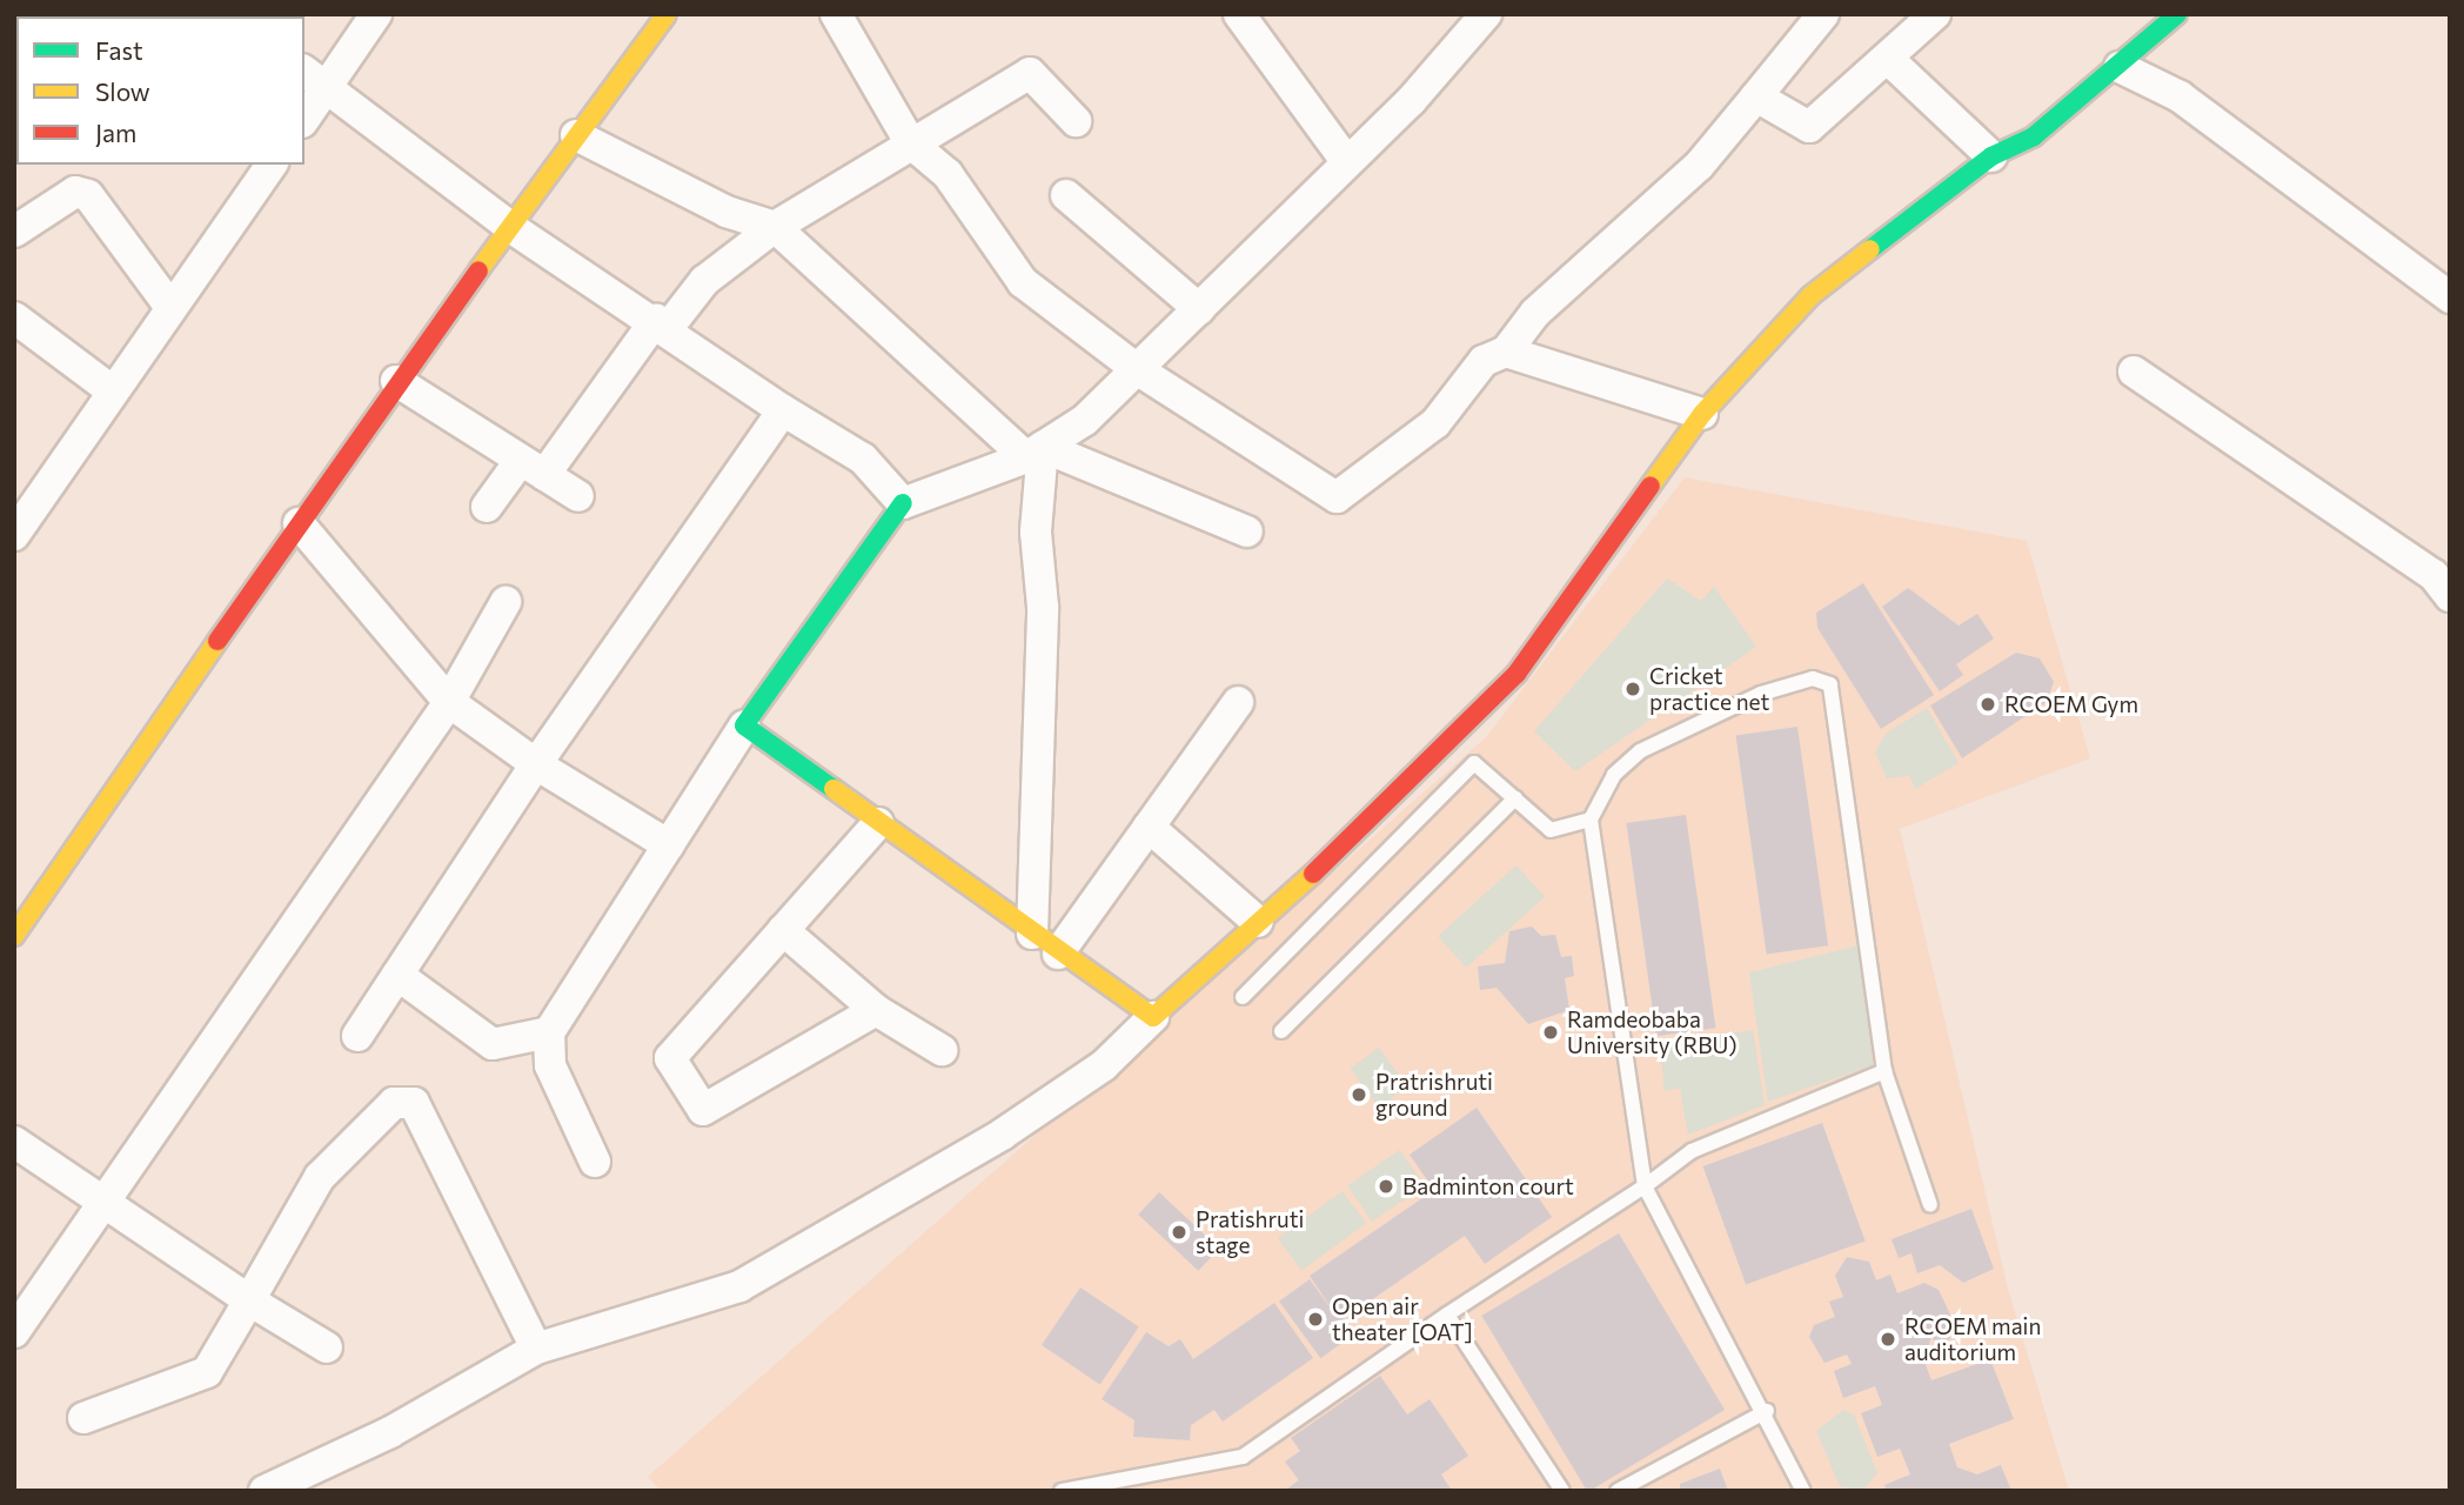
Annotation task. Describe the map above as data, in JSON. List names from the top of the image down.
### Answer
{
  "places": [
    "Cricket practice net",
    "RCOEM Gym",
    "Ramdeobaba University (RBU)",
    "Pratrishruti ground",
    "Badminton court",
    "Pratishruti stage",
    "Open air theater [OAT]",
    "RCOEM main auditorium"
  ],
  "legend": ["Fast", "Slow", "Jam"]
}
